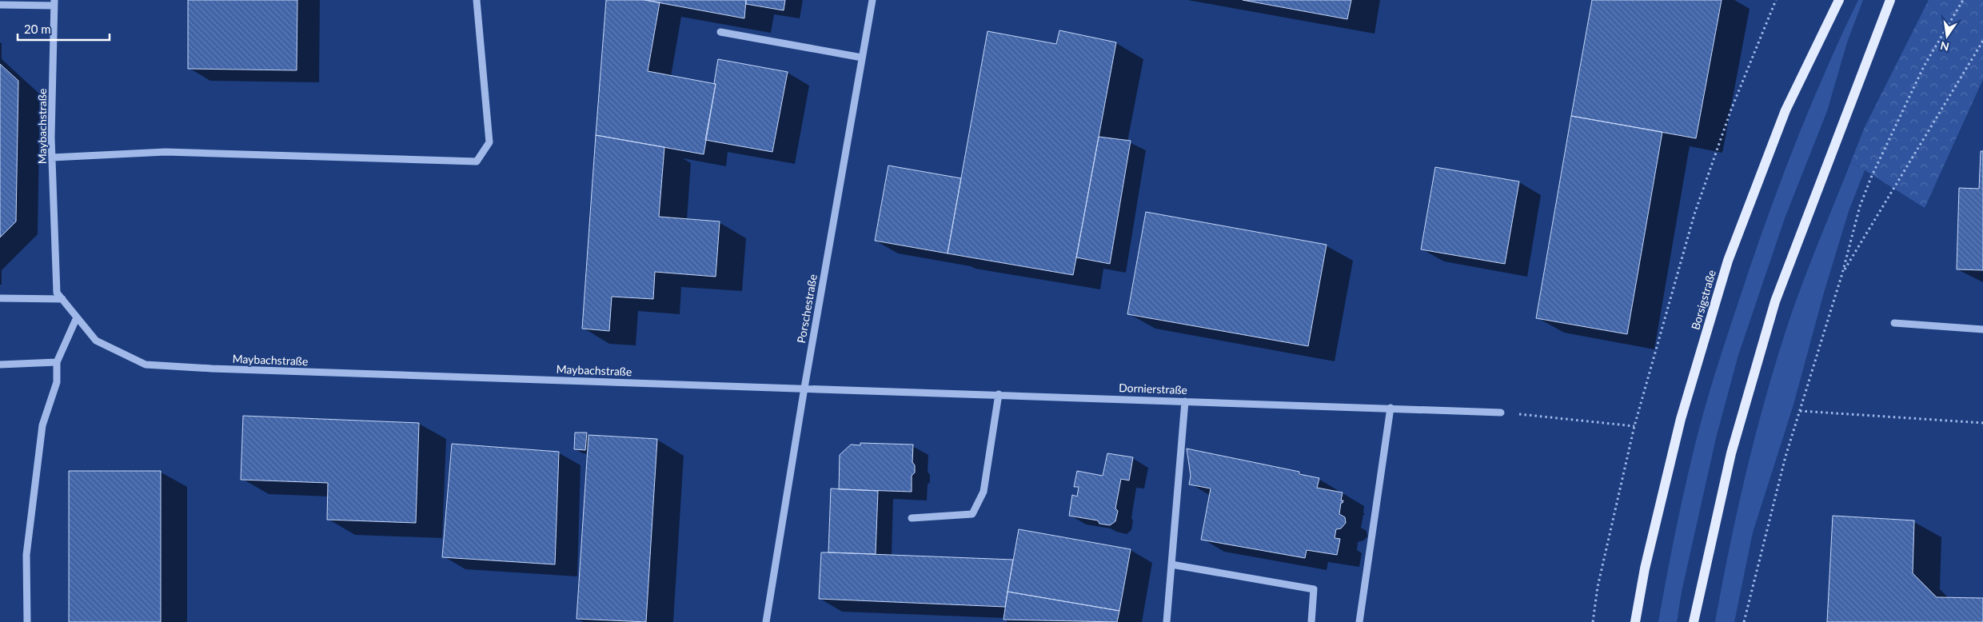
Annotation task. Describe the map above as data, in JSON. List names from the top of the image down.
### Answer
{
  "streets": {
    "main road": ["Borsigstraße"],
    "street": ["Maybachstraße", "Porschestraße", "Dornierstraße"]
  },
  "crossings": [
    ["Maybachstraße", "Porschestraße"],
    ["Maybachstraße", "Dornierstraße"],
    ["Porschestraße", "Dornierstraße"]
  ],
  "scale_bar": "20 m",
  "north": "bottom"
}
